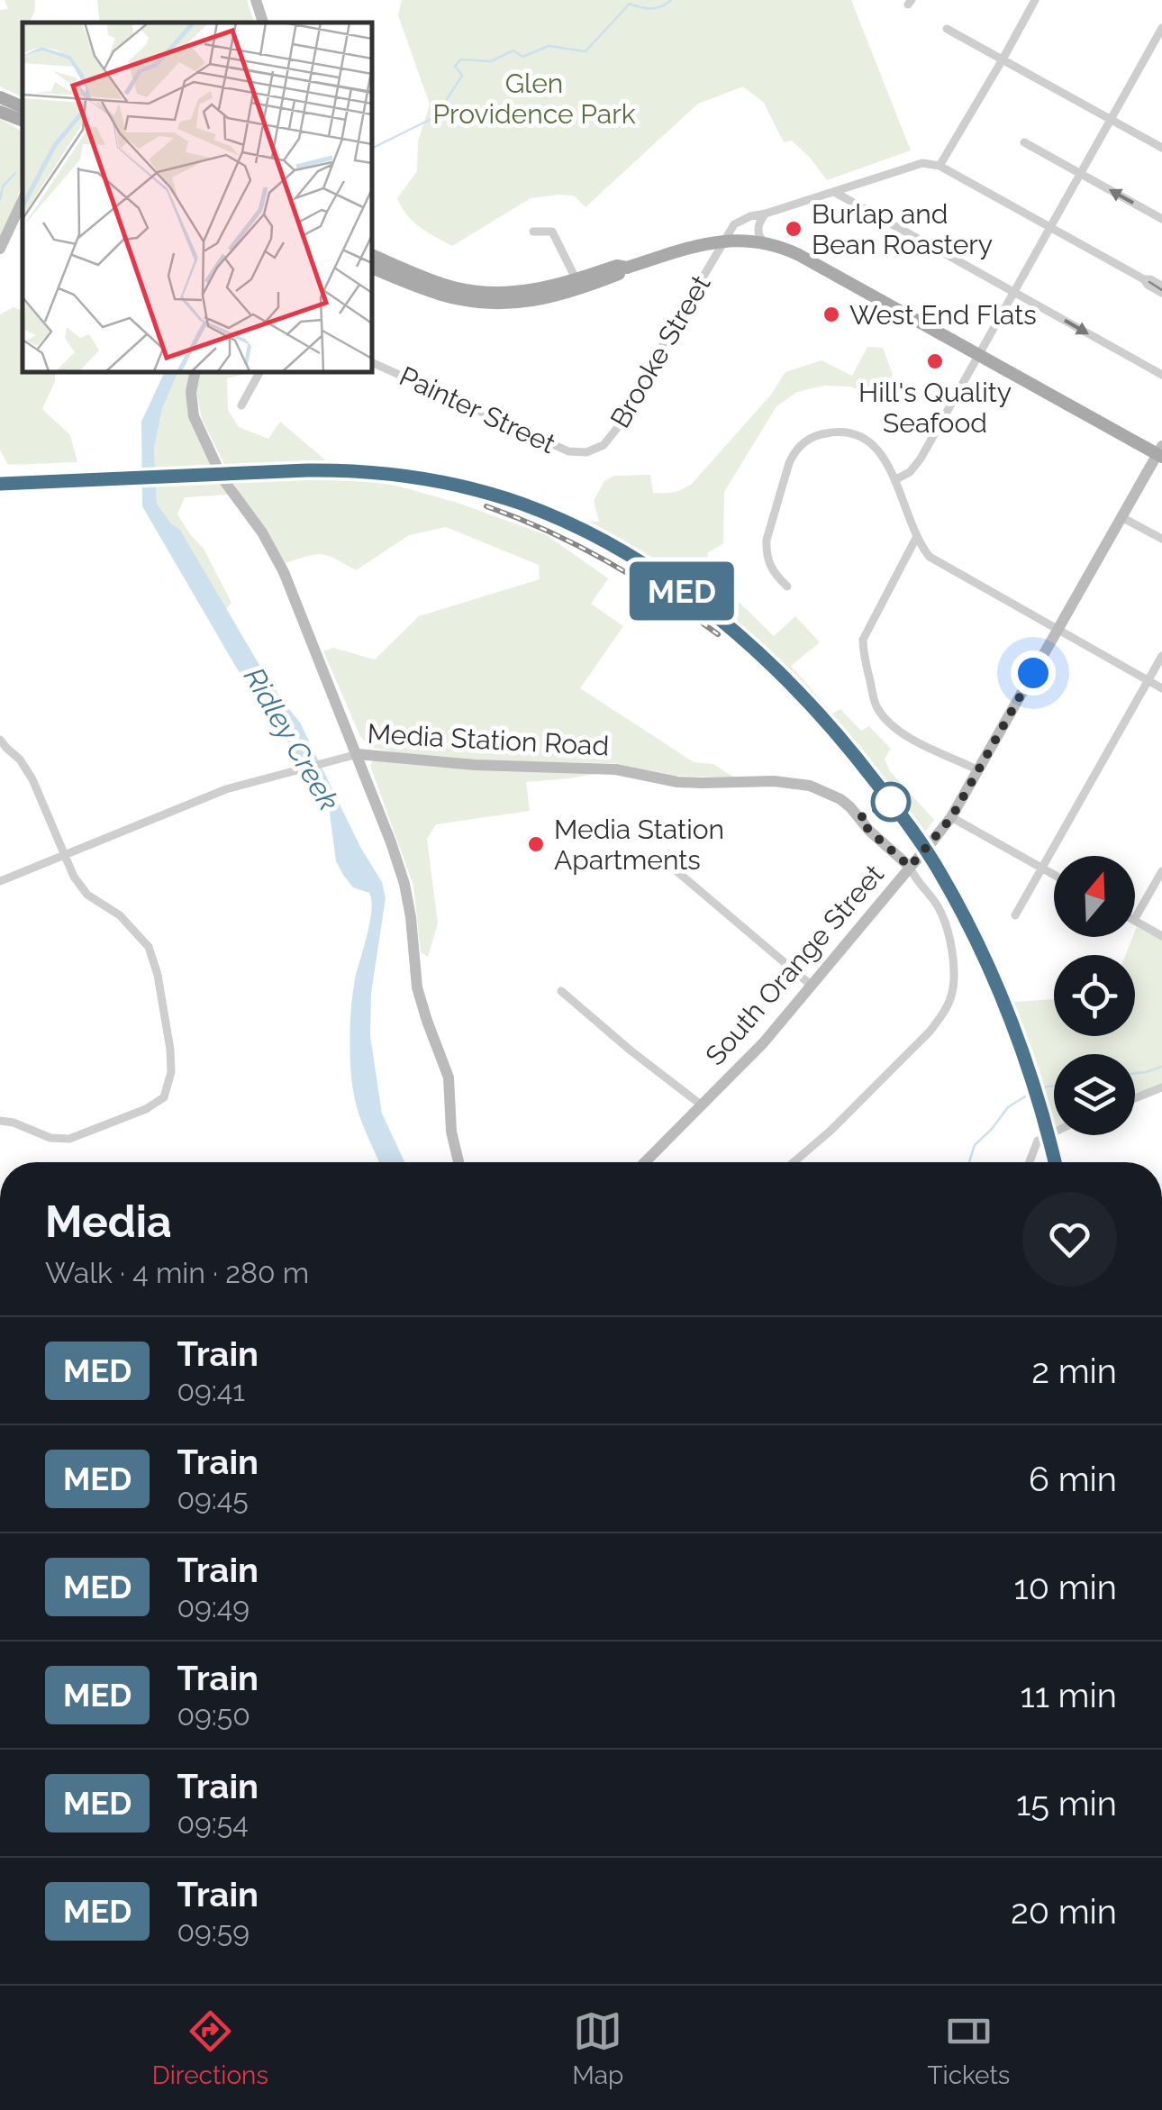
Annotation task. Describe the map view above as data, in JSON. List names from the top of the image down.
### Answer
{
  "streets": {
    "street": [
      "Brooke Street",
      "Painter Street",
      "Media Station Road",
      "South Orange Street"
    ]
  },
  "crossings": [
    ["Brooke Street", "Painter Street"],
    ["Media Station Road", "South Orange Street"]
  ],
  "water": ["Ridley Creek"],
  "parks": ["Glen Providence Park"],
  "places": [
    "Burlap and Bean Roastery",
    "West End Flats",
    "Hill's Quality Seafood",
    "Media Station Apartments"
  ],
  "north": "top",
  "page": {
    "on_map": "MED",
    "heading": ["Media", "Walk · 4 min · 280 m"],
    "list": [
      {
        "mark": "MED",
        "name": "Train",
        "note": "09:41",
        "value": "2 min"
      },
      {
        "mark": "MED",
        "name": "Train",
        "note": "09:45",
        "value": "6 min"
      },
      {
        "mark": "MED",
        "name": "Train",
        "note": "09:49",
        "value": "10 min"
      },
      {
        "mark": "MED",
        "name": "Train",
        "note": "09:50",
        "value": "11 min"
      },
      {
        "mark": "MED",
        "name": "Train",
        "note": "09:54",
        "value": "15 min"
      },
      {
        "mark": "MED",
        "name": "Train",
        "note": "09:59",
        "value": "20 min"
      }
    ],
    "tabs": ["Directions", "Map", "Tickets"]
  }
}
